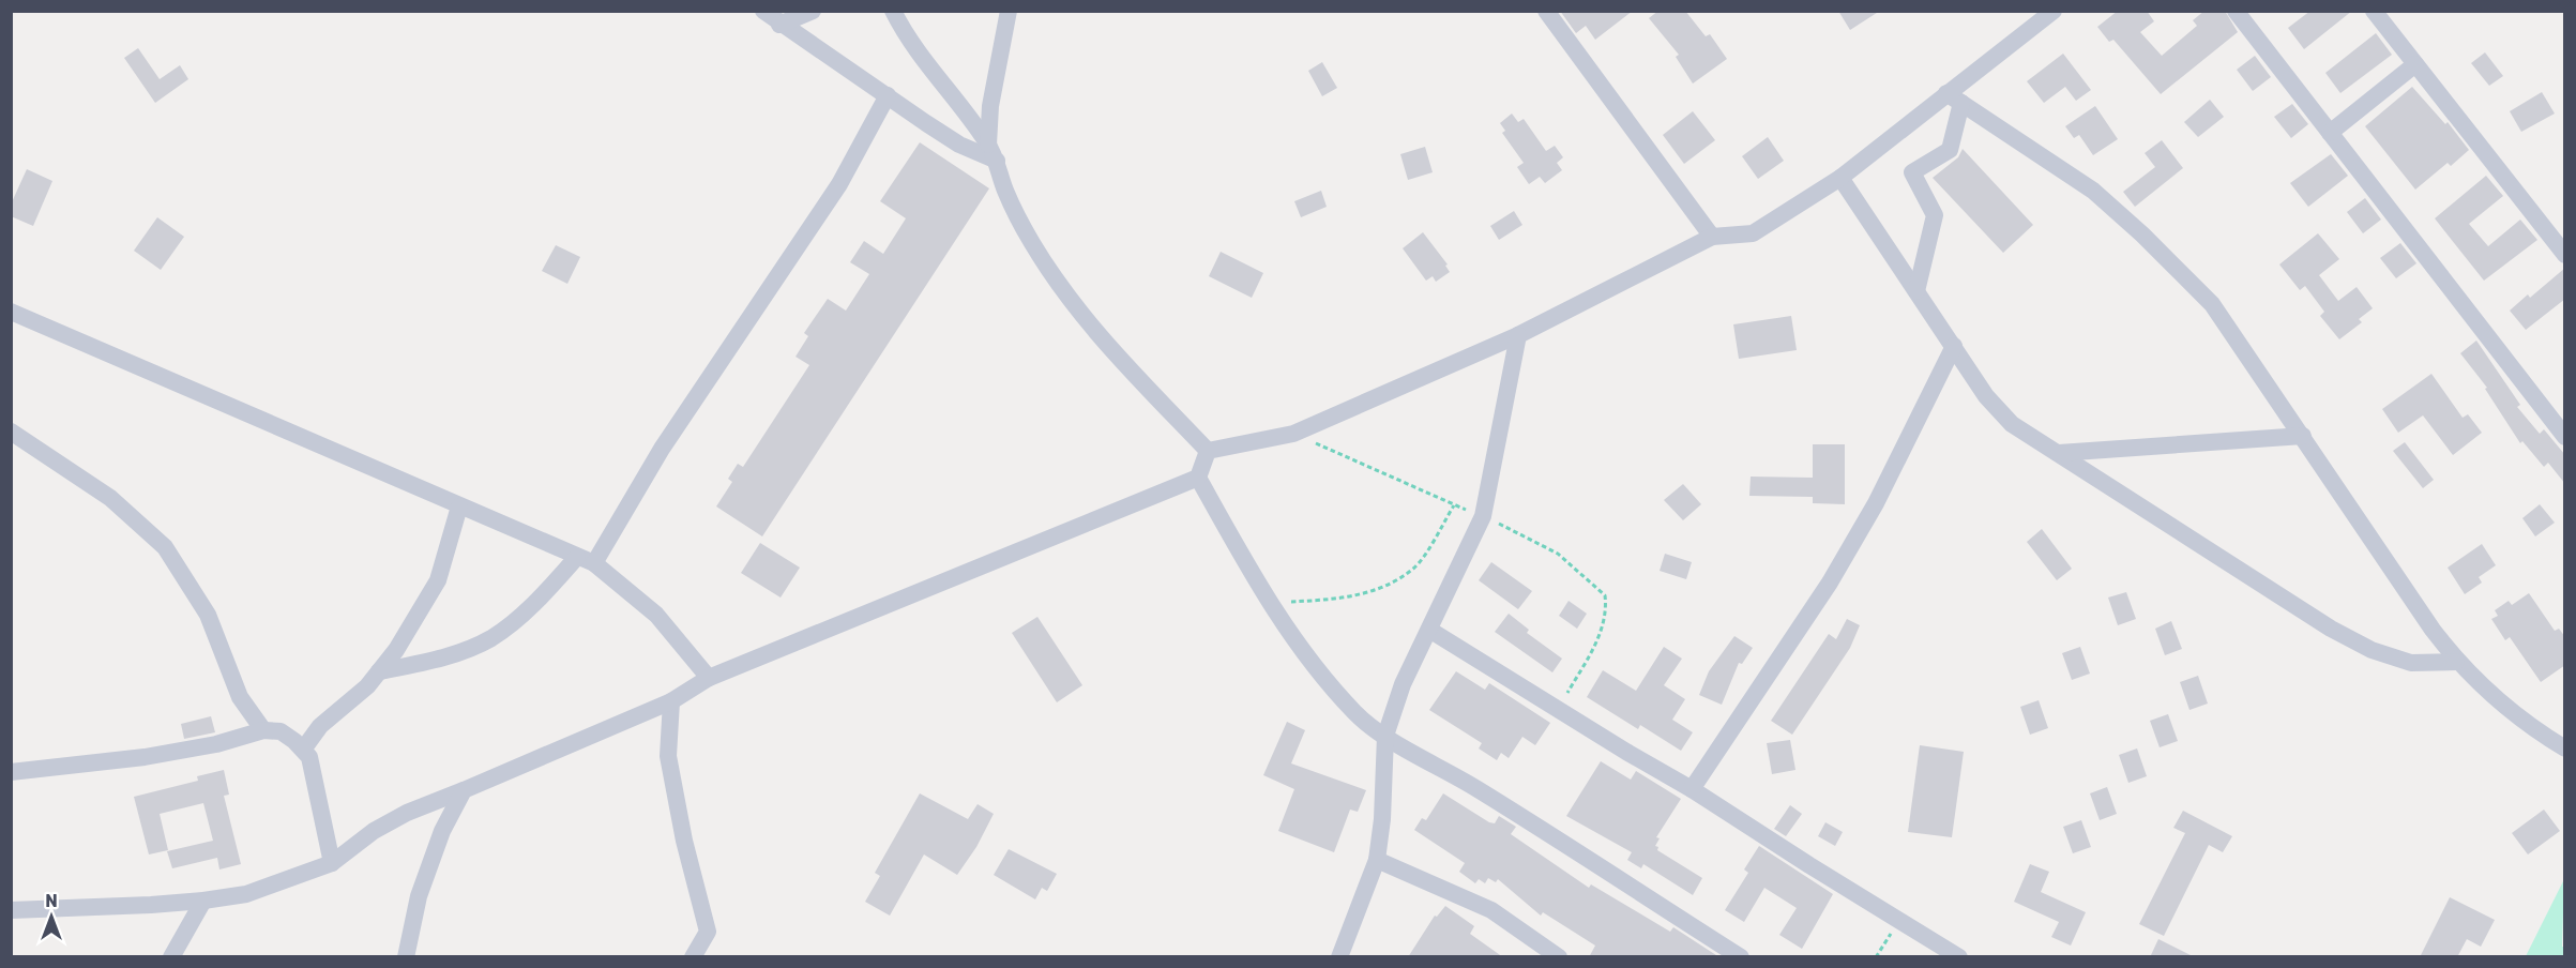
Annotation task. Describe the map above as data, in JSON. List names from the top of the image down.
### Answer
{
  "north": "top"
}
